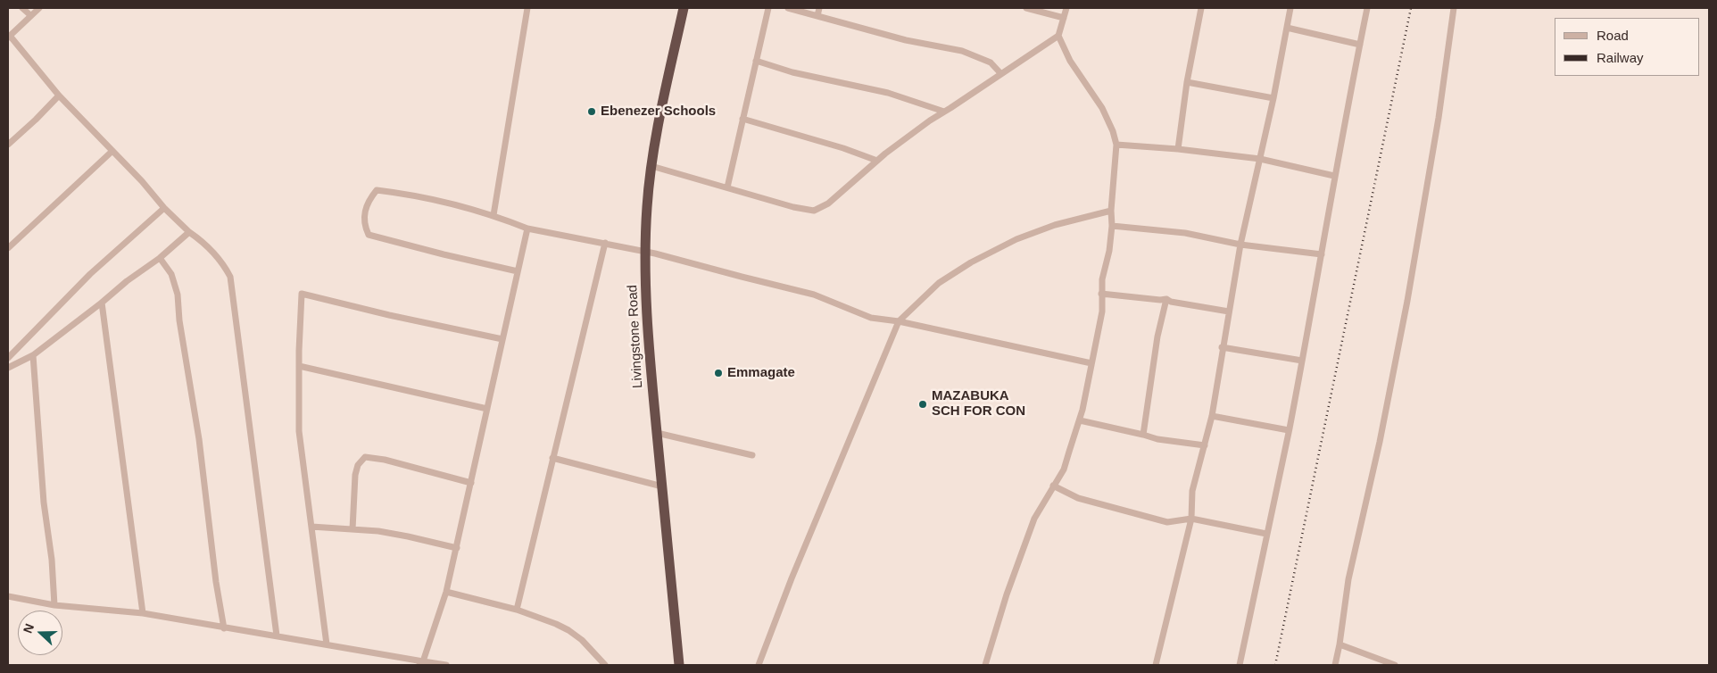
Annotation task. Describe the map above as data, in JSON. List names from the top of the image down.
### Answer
{
  "streets": {
    "highway": ["Livingstone Road"]
  },
  "places": ["Ebenezer Schools", "Emmagate", "MAZABUKA SCH FOR CON"],
  "legend": ["Road", "Railway"],
  "north": "left"
}
